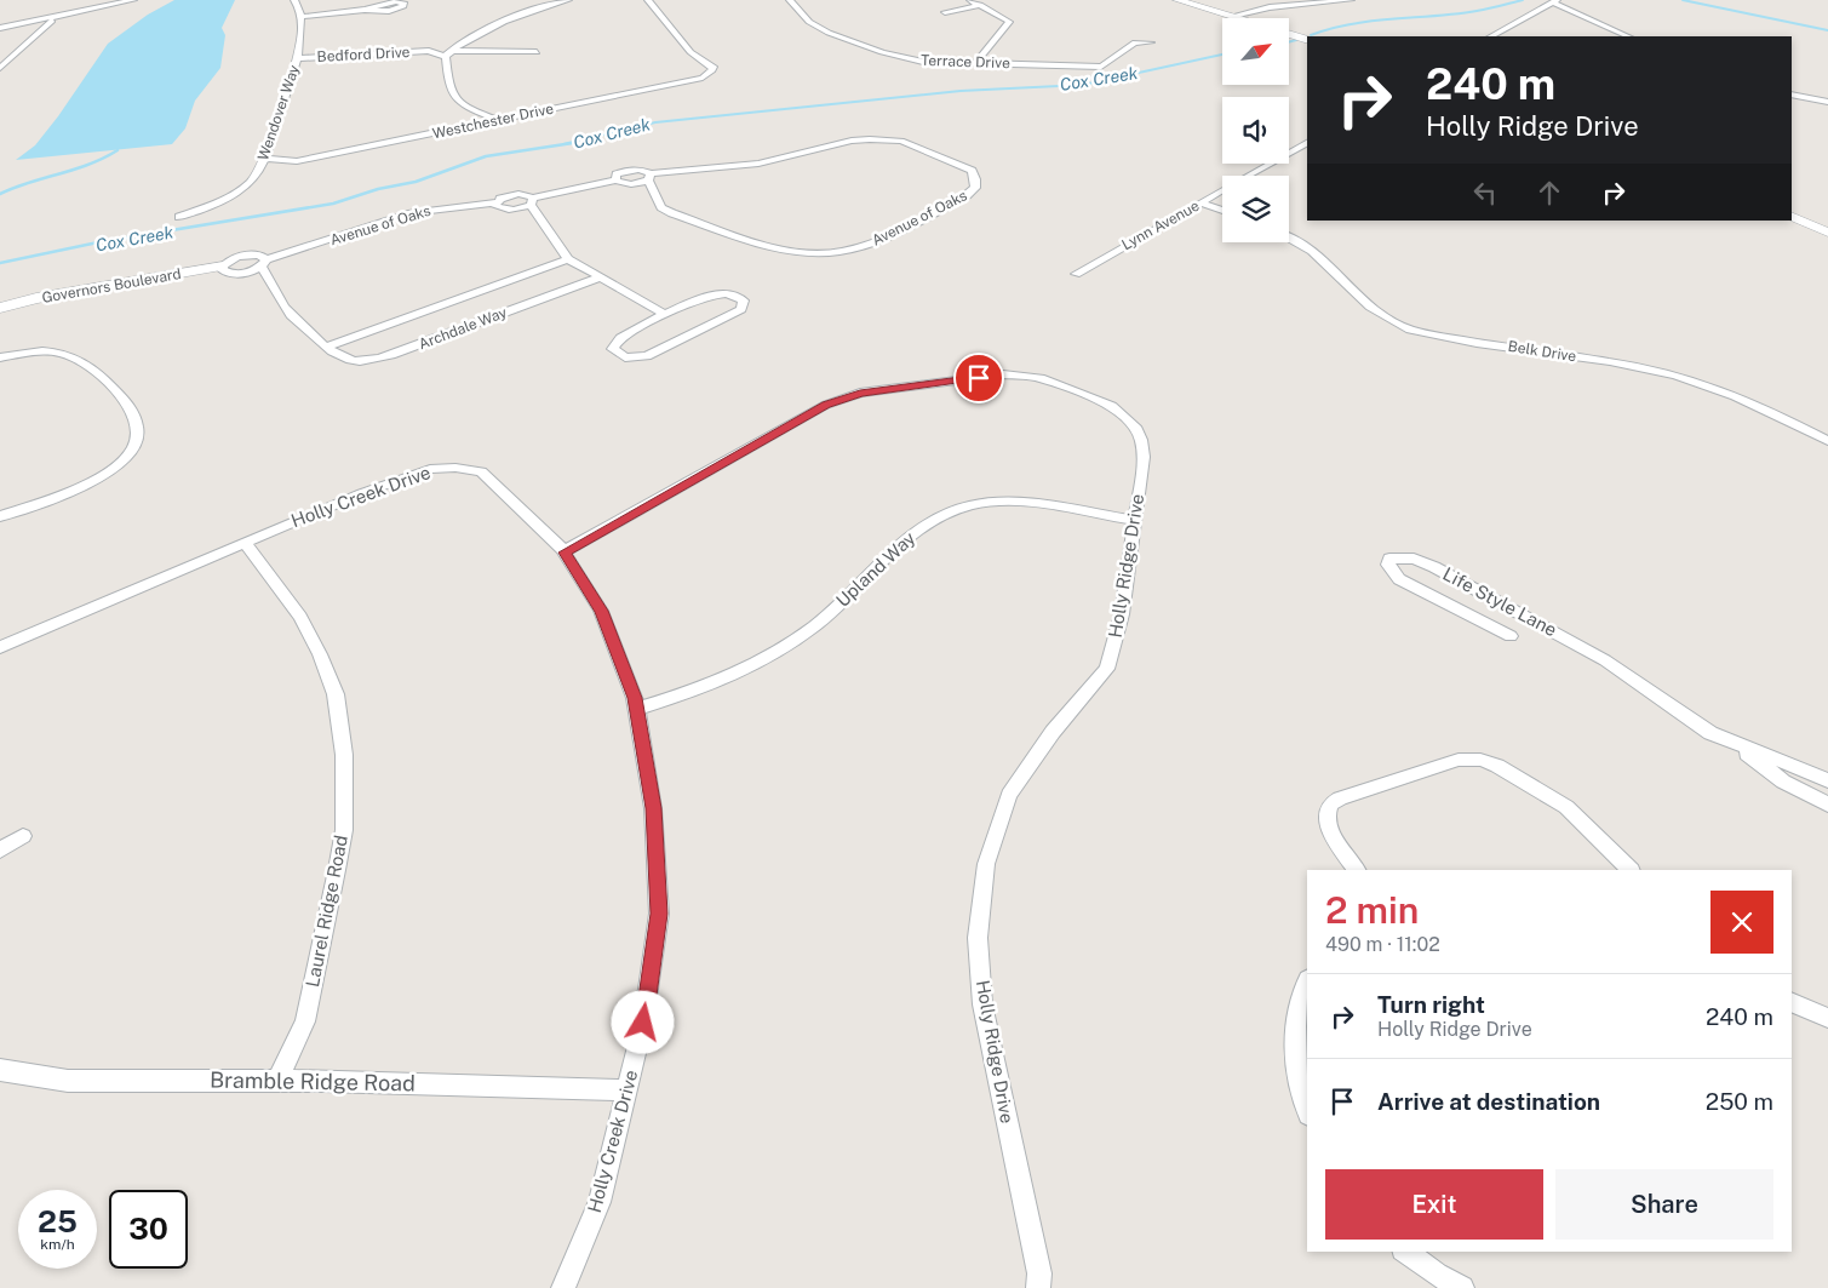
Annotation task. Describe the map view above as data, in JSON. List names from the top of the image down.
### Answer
{
  "streets": {
    "street": [
      "Bedford Drive",
      "Terrace Drive",
      "Wendover Way",
      "Westchester Drive",
      "Avenue of Oaks",
      "Lynn Avenue",
      "Governors Boulevard",
      "Archdale Way",
      "Belk Drive",
      "Holly Creek Drive",
      "Holly Ridge Drive",
      "Upland Way",
      "Life Style Lane",
      "Laurel Ridge Road",
      "Bramble Ridge Road"
    ]
  },
  "crossings": [
    ["Bedford Drive", "Wendover Way"],
    ["Wendover Way", "Westchester Drive"],
    ["Avenue of Oaks", "Governors Boulevard"],
    ["Avenue of Oaks", "Archdale Way"],
    ["Holly Creek Drive", "Holly Ridge Drive"],
    ["Holly Creek Drive", "Upland Way"],
    ["Holly Creek Drive", "Laurel Ridge Road"],
    ["Holly Creek Drive", "Bramble Ridge Road"],
    ["Holly Ridge Drive", "Upland Way"],
    ["Laurel Ridge Road", "Bramble Ridge Road"]
  ],
  "water": ["Cox Creek"],
  "north": "top right",
  "page": {
    "turn": ["240 m", "Holly Ridge Drive"],
    "heading": ["2 min", "490 m · 11:02"],
    "list": [
      {
        "name": "Turn right",
        "note": "Holly Ridge Drive",
        "value": "240 m"
      },
      {
        "name": "Arrive at destination",
        "value": "250 m"
      }
    ],
    "buttons": ["Exit", "Share"],
    "speed": "25 km/h",
    "limit": "30"
  }
}
